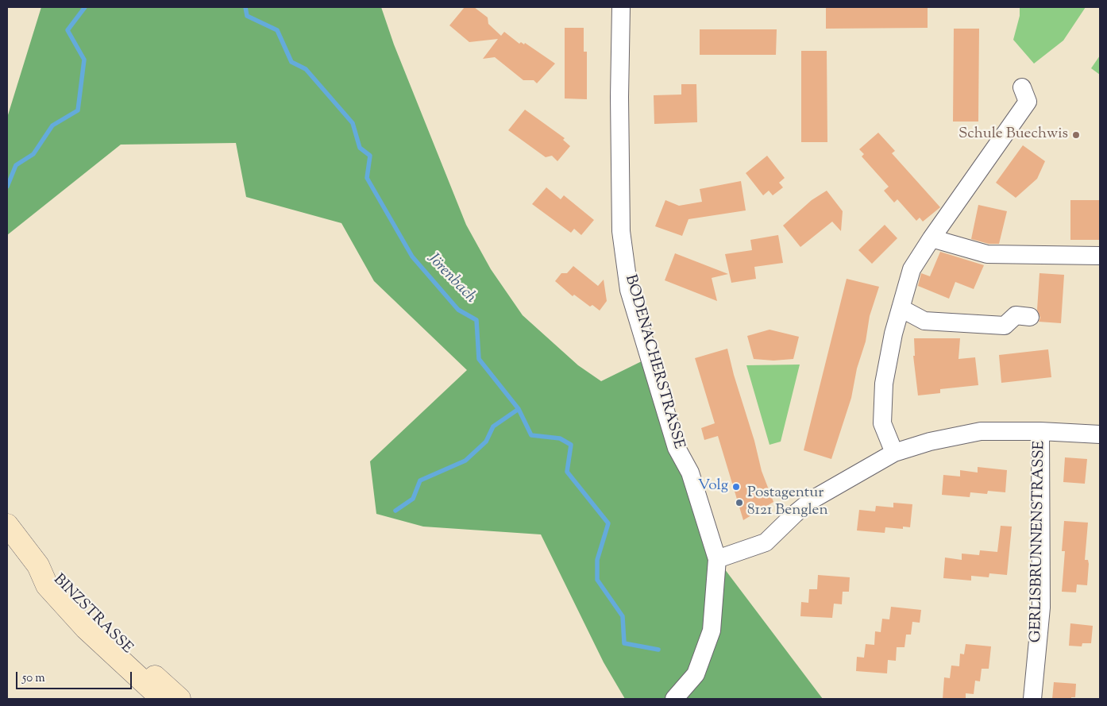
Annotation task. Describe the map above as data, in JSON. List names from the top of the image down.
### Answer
{
  "streets": {
    "main road": ["BINZSTRASSE"],
    "street": ["BODENACHERSTRASSE", "GERLISBRUNNENSTRASSE"]
  },
  "crossings": [
    ["BODENACHERSTRASSE", "GERLISBRUNNENSTRASSE"]
  ],
  "water": ["Jörenbach"],
  "places": ["Schule Buechwis", "Volg", "Postagentur 8121 Benglen"],
  "scale_bar": "50 m"
}
